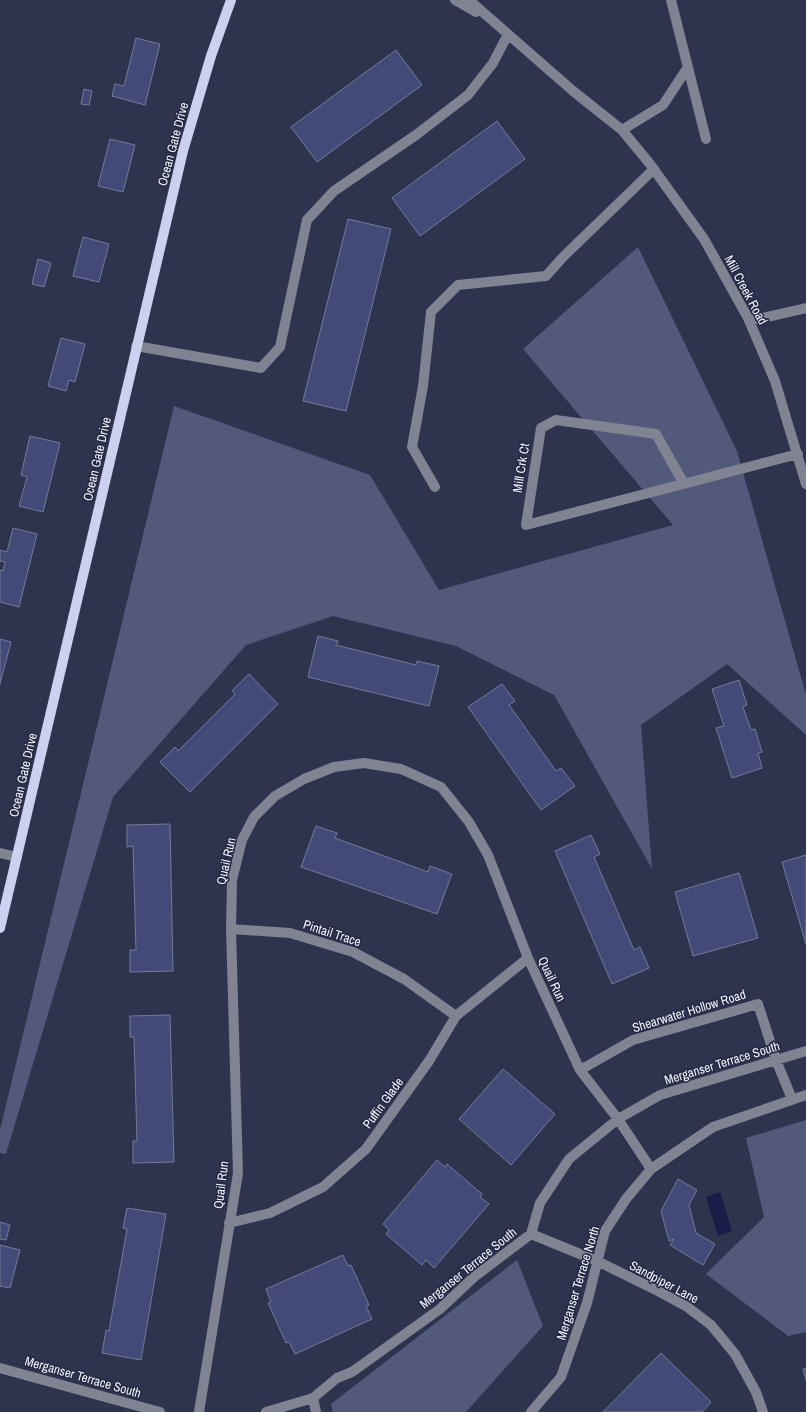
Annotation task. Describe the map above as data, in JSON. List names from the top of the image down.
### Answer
{
  "streets": {
    "main road": ["Ocean Gate Drive"],
    "street": [
      "Mill Creek Road",
      "Mill Crk Ct",
      "Quail Run",
      "Pintail Trace",
      "Shearwater Hollow Road",
      "Merganser Terrace South",
      "Puffin Glade",
      "Sandpiper Lane",
      "Merganser Terrace North"
    ]
  },
  "crossings": [
    ["Mill Creek Road", "Mill Crk Ct"],
    ["Quail Run", "Pintail Trace"],
    ["Quail Run", "Shearwater Hollow Road"],
    ["Quail Run", "Merganser Terrace South"],
    ["Quail Run", "Puffin Glade"],
    ["Quail Run", "Merganser Terrace North"],
    ["Pintail Trace", "Puffin Glade"],
    ["Shearwater Hollow Road", "Merganser Terrace South"],
    ["Shearwater Hollow Road", "Merganser Terrace North"],
    ["Merganser Terrace South", "Sandpiper Lane"],
    ["Sandpiper Lane", "Merganser Terrace North"]
  ]
}
